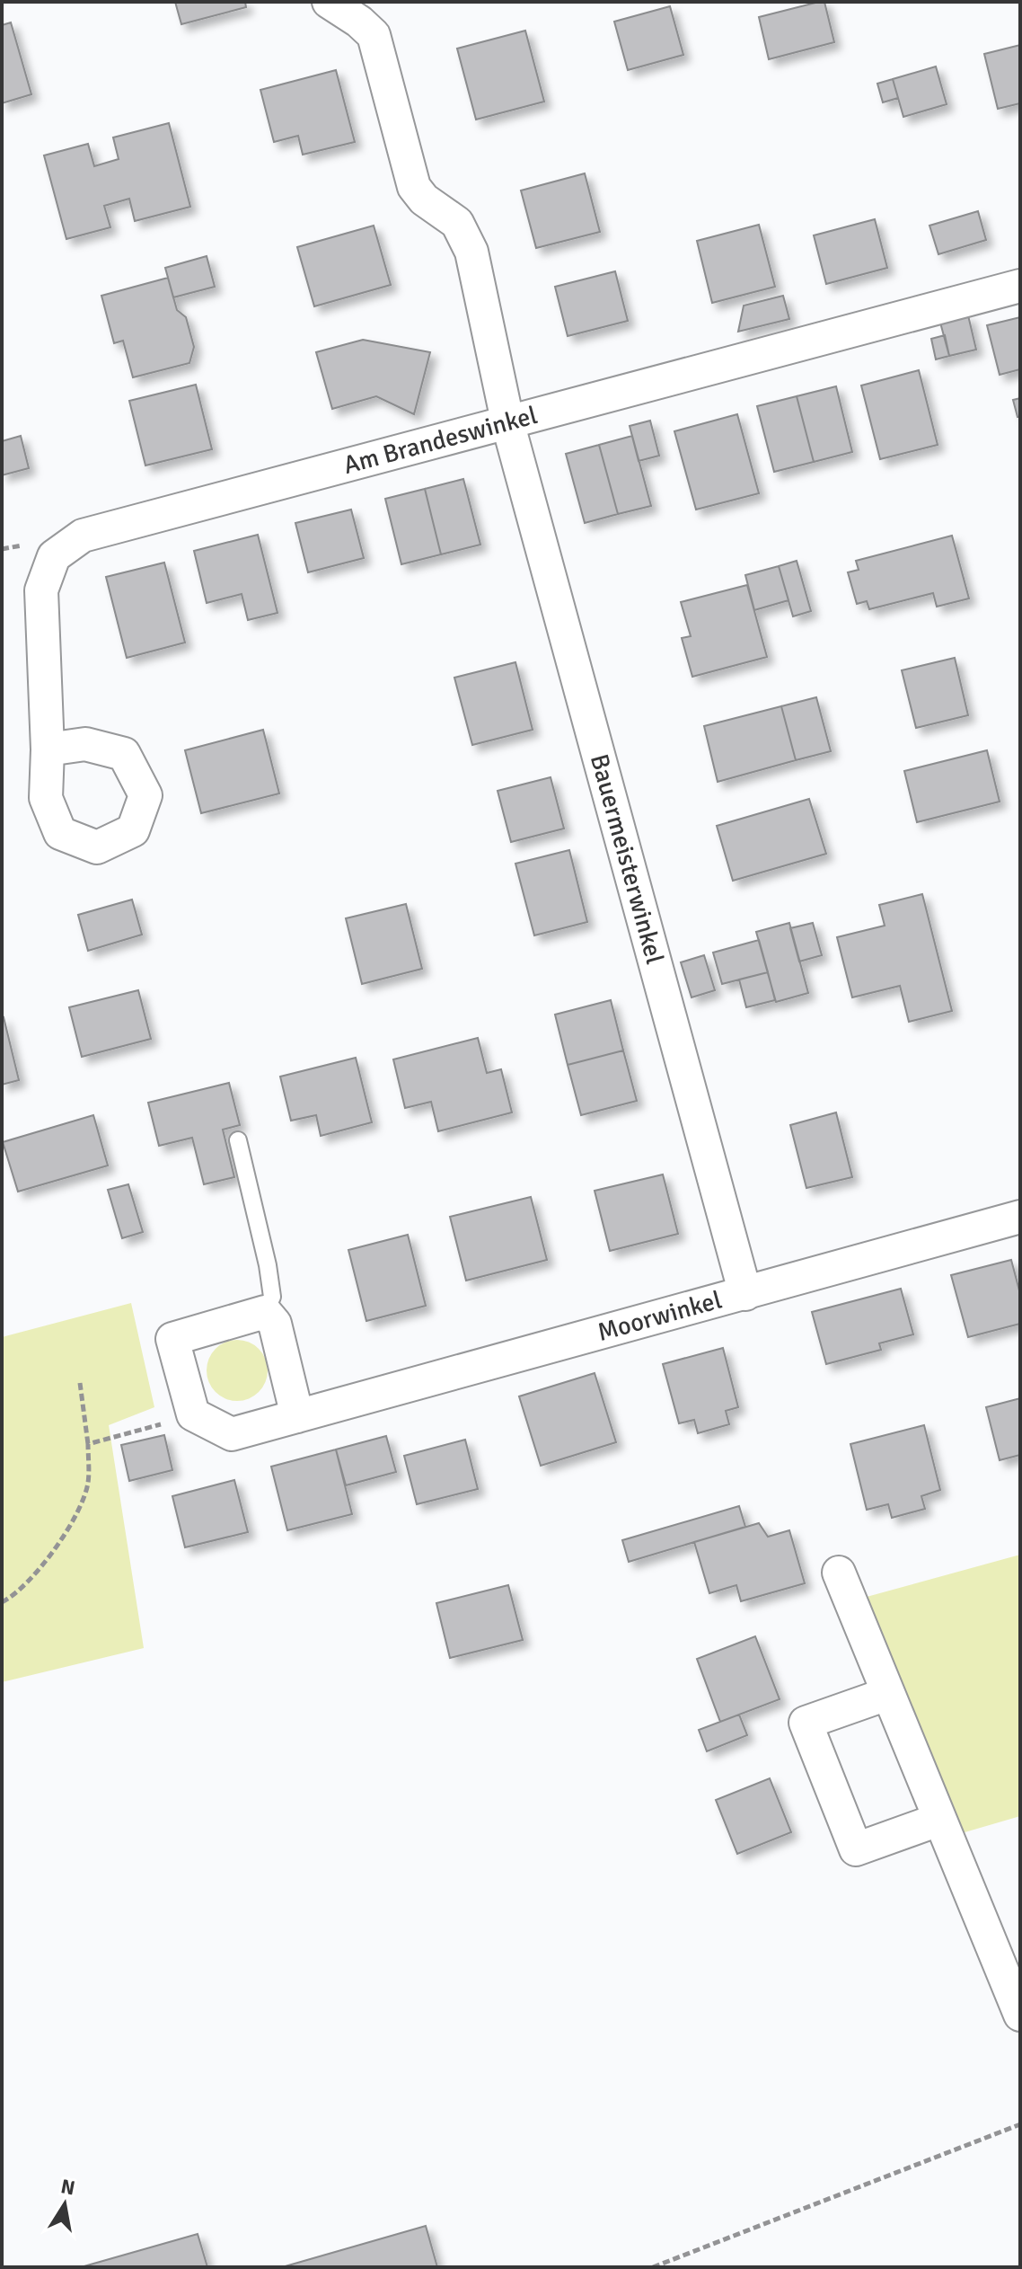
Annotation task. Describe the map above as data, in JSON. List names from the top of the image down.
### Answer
{
  "streets": {
    "street": ["Am Brandeswinkel", "Bauermeisterwinkel", "Moorwinkel"]
  },
  "crossings": [
    ["Am Brandeswinkel", "Bauermeisterwinkel"],
    ["Bauermeisterwinkel", "Moorwinkel"]
  ],
  "north": "top"
}
